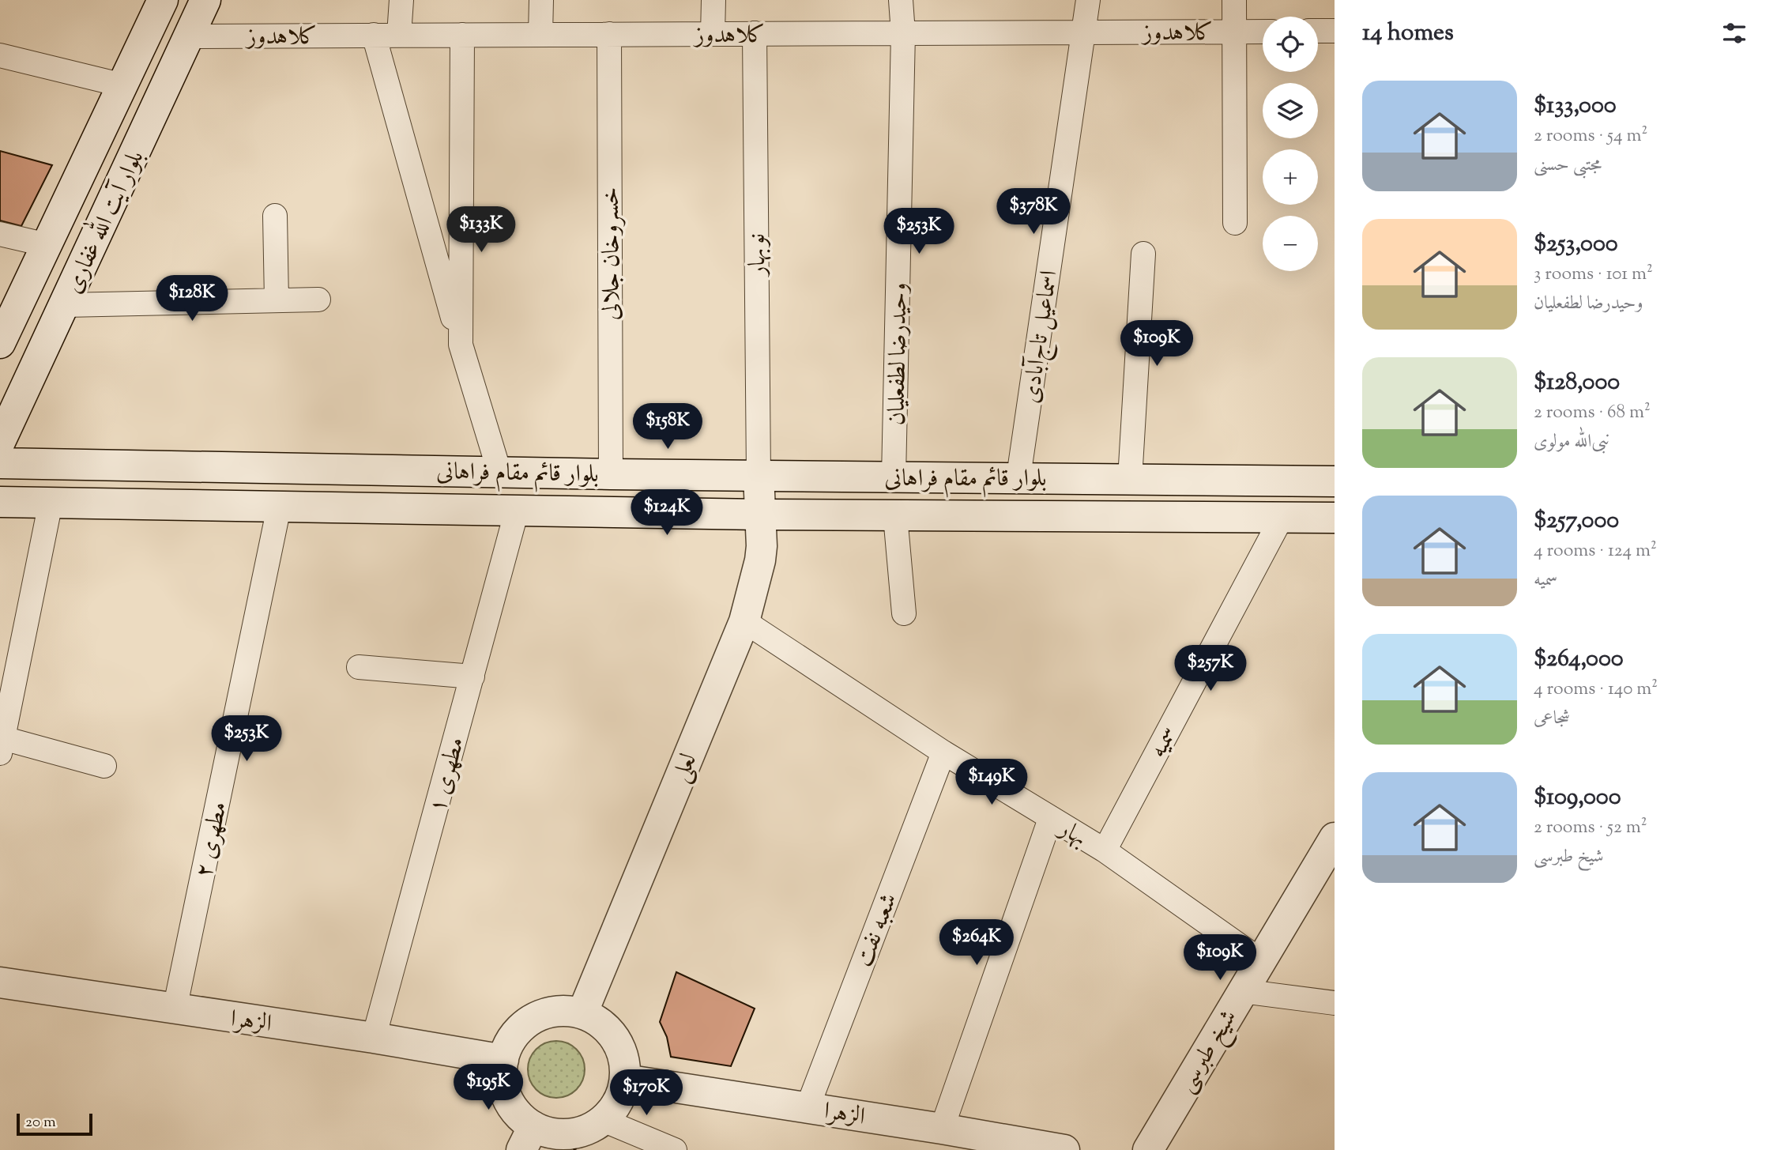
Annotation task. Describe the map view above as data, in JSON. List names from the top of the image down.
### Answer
{
  "streets": {
    "main road": [
      "بلوار آیت الله غفاری",
      "بلوار قائم مقام فراهانی",
      "لعلی",
      "الزهرا",
      "شیخ طبرسی"
    ],
    "street": [
      "کلاهدوز",
      "خسروخان جلالی",
      "نوبهار",
      "اسماعیل تاج‌آبادی",
      "وحیدرضا لطفعلیان",
      "سمیه",
      "مطهری ۱",
      "بهار",
      "مطهری ۲",
      "شعبه نفت"
    ]
  },
  "crossings": [
    ["کلاهدوز", "بلوار آیت الله غفاری"],
    ["کلاهدوز", "خسروخان جلالی"],
    ["کلاهدوز", "نوبهار"],
    ["کلاهدوز", "اسماعیل تاج‌آبادی"],
    ["کلاهدوز", "وحیدرضا لطفعلیان"],
    ["خسروخان جلالی", "بلوار قائم مقام فراهانی"],
    ["نوبهار", "بلوار قائم مقام فراهانی"],
    ["نوبهار", "لعلی"],
    ["اسماعیل تاج‌آبادی", "بلوار قائم مقام فراهانی"],
    ["وحیدرضا لطفعلیان", "بلوار قائم مقام فراهانی"],
    ["بلوار قائم مقام فراهانی", "سمیه"],
    ["بلوار قائم مقام فراهانی", "لعلی"],
    ["بلوار قائم مقام فراهانی", "مطهری ۱"],
    ["بلوار قائم مقام فراهانی", "مطهری ۲"],
    ["سمیه", "بهار"],
    ["لعلی", "بهار"],
    ["لعلی", "الزهرا"],
    ["مطهری ۱", "الزهرا"],
    ["بهار", "شعبه نفت"],
    ["بهار", "شیخ طبرسی"],
    ["مطهری ۲", "الزهرا"],
    ["شعبه نفت", "الزهرا"]
  ],
  "scale_bar": "20 m",
  "page": {
    "heading": "14 homes",
    "map_buttons": ["+", "−"],
    "list": [
      {
        "name": "$133,000",
        "note": "2 rooms · 54 m² · مجتبی حسنی"
      },
      {
        "name": "$253,000",
        "note": "3 rooms · 101 m² · وحیدرضا لطفعلیان"
      },
      {
        "name": "$128,000",
        "note": "2 rooms · 68 m² · نبی‌الله مولوی"
      },
      {
        "name": "$257,000",
        "note": "4 rooms · 124 m² · سمیه"
      },
      {
        "name": "$264,000",
        "note": "4 rooms · 140 m² · شجاعی"
      },
      {
        "name": "$109,000",
        "note": "2 rooms · 52 m² · شیخ طبرسی"
      }
    ],
    "price": [
      "$378K",
      "$133K",
      "$253K",
      "$128K",
      "$109K",
      "$158K",
      "$124K",
      "$257K",
      "$253K",
      "$149K",
      "$264K",
      "$109K",
      "$195K",
      "$170K"
    ],
    "scale": "20 m"
  }
}
